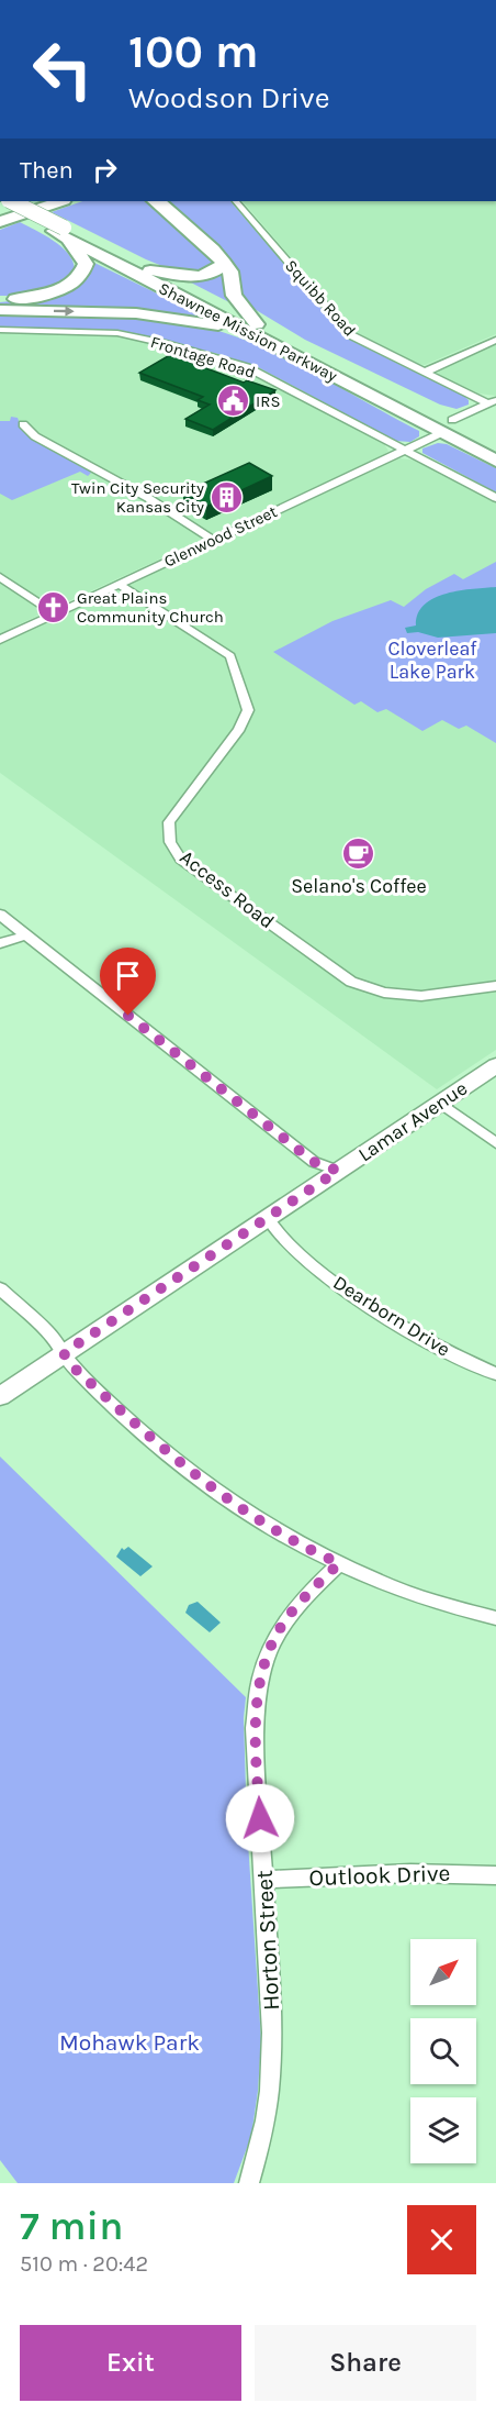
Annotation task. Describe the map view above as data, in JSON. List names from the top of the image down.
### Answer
{
  "streets": {
    "highway": ["Shawnee Mission Parkway"],
    "street": [
      "Squibb Road",
      "Frontage Road",
      "Glenwood Street",
      "Access Road",
      "Lamar Avenue",
      "Dearborn Drive",
      "Outlook Drive",
      "Horton Street"
    ]
  },
  "crossings": [
    ["Squibb Road", "Glenwood Street"],
    ["Shawnee Mission Parkway", "Glenwood Street"],
    ["Frontage Road", "Glenwood Street"],
    ["Glenwood Street", "Access Road"],
    ["Lamar Avenue", "Dearborn Drive"],
    ["Outlook Drive", "Horton Street"]
  ],
  "parks": ["Cloverleaf Lake Park", "Mohawk Park"],
  "places": {
    "public building": ["IRS"],
    "building": ["Twin City Security Kansas City"],
    "church": ["Great Plains Community Church"],
    "cafe": ["Selano's Coffee"]
  },
  "north": "top right",
  "page": {
    "turn": ["100 m", "Woodson Drive"],
    "then": "Then",
    "heading": ["7 min", "510 m · 20:42"],
    "buttons": ["Exit", "Share"]
  }
}
